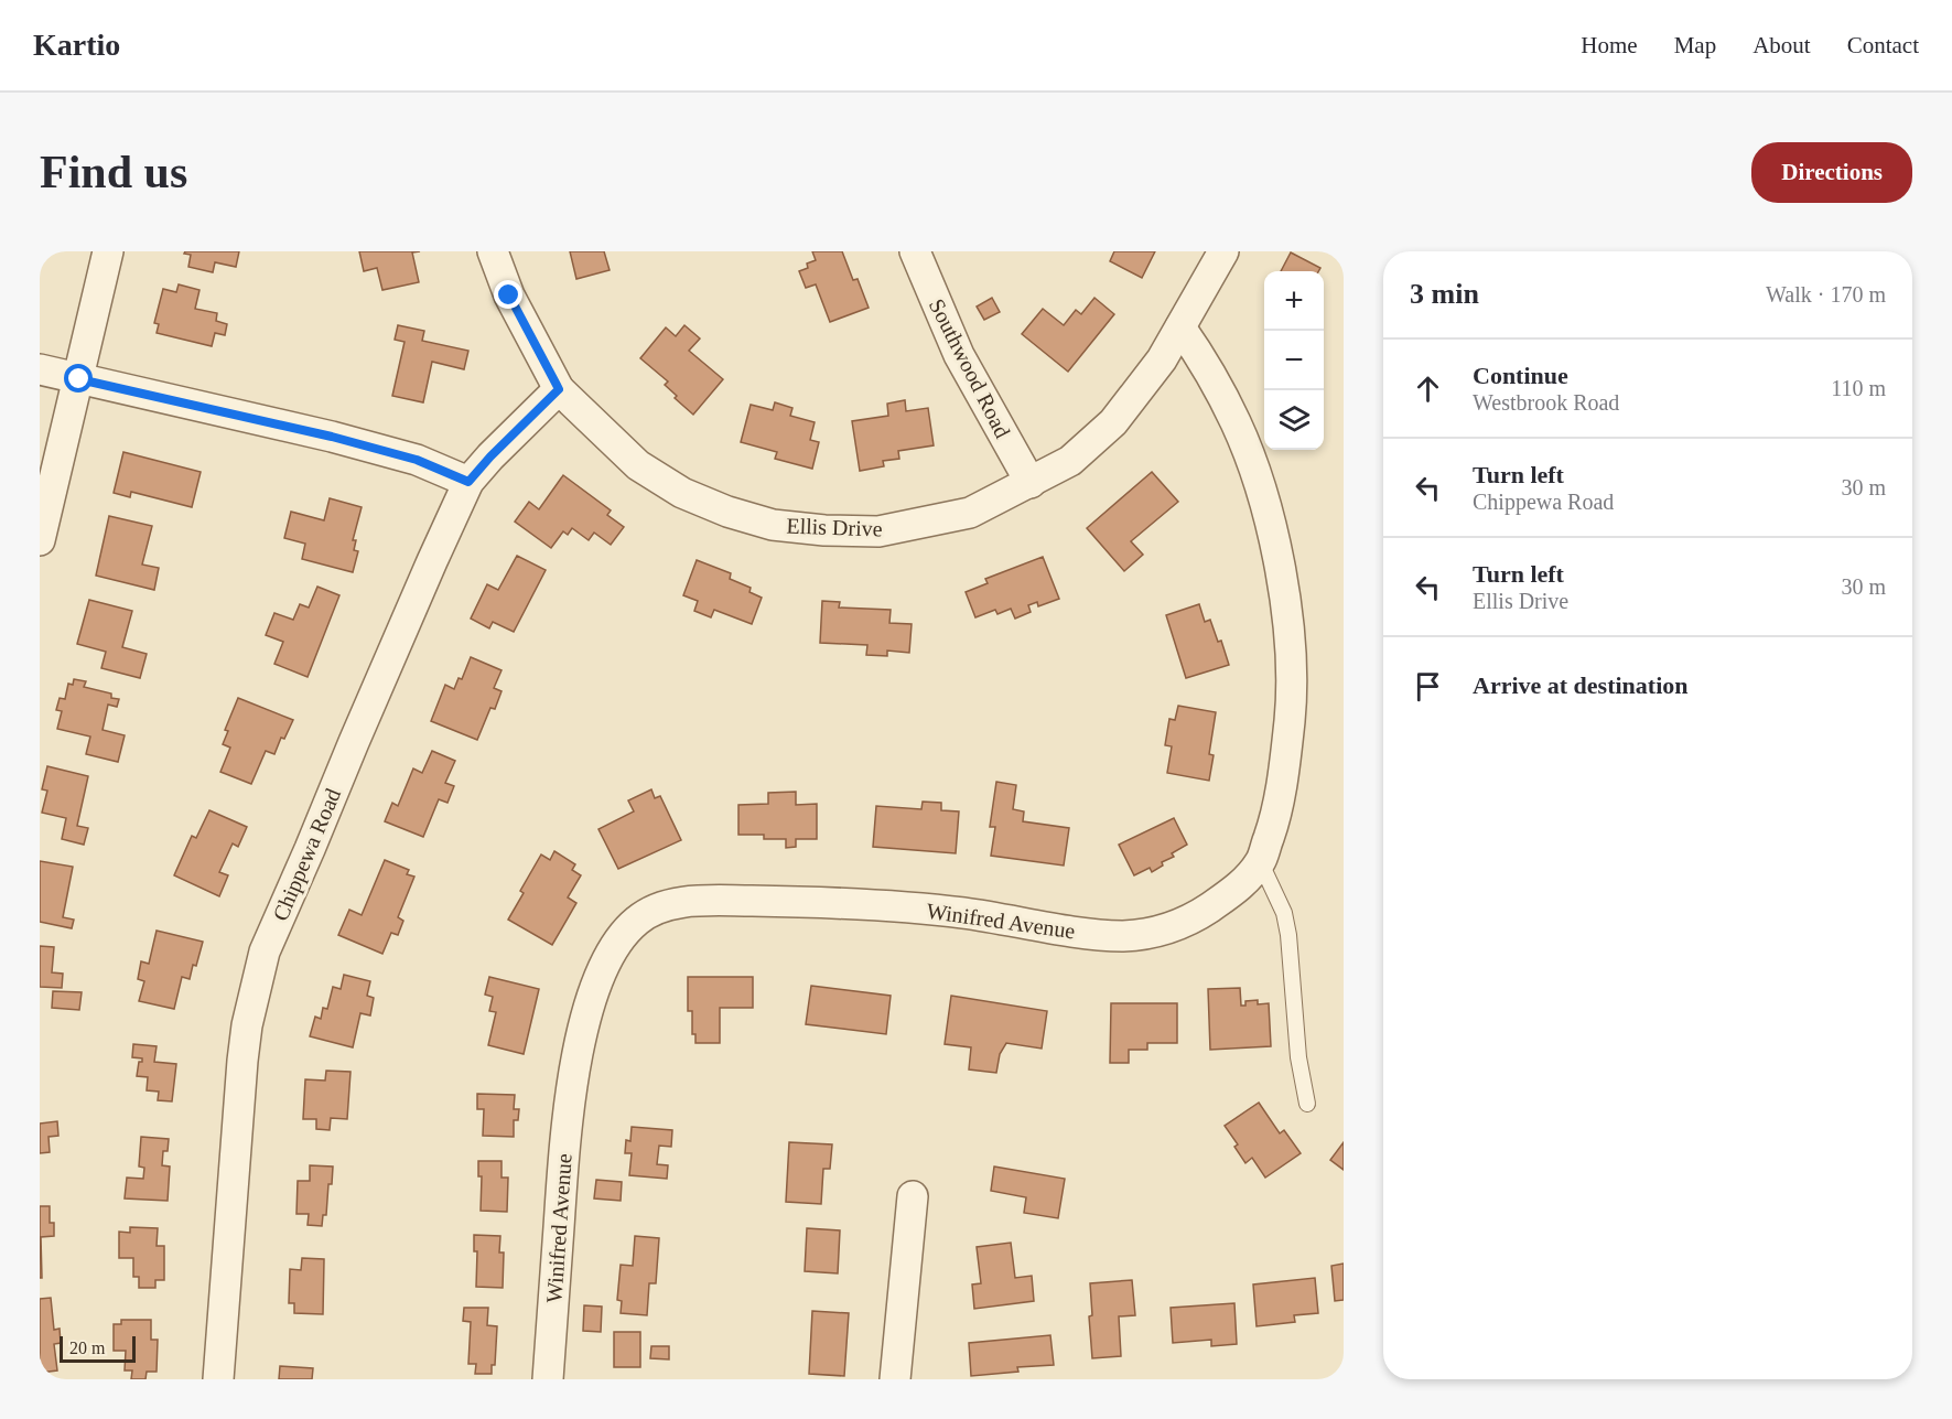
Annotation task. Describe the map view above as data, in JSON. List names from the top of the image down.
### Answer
{
  "streets": {
    "street": [
      "Southwood Road",
      "Ellis Drive",
      "Chippewa Road",
      "Winifred Avenue"
    ]
  },
  "crossings": [
    ["Southwood Road", "Ellis Drive"],
    ["Ellis Drive", "Chippewa Road"],
    ["Ellis Drive", "Winifred Avenue"]
  ],
  "scale_bar": "20 m",
  "page": {
    "header": "Kartio",
    "nav": [
      "Home",
      "Map",
      "About",
      "Contact"
    ],
    "buttons": "Directions",
    "title": "Find us",
    "heading": ["3 min", "Walk · 170 m"],
    "map_buttons": ["+", "−"],
    "list": [
      ["Continue", "Westbrook Road", "110 m"],
      ["Turn left", "Chippewa Road", "30 m"],
      ["Turn left", "Ellis Drive", "30 m"],
      "Arrive at destination"
    ],
    "scale": "20 m"
  }
}
